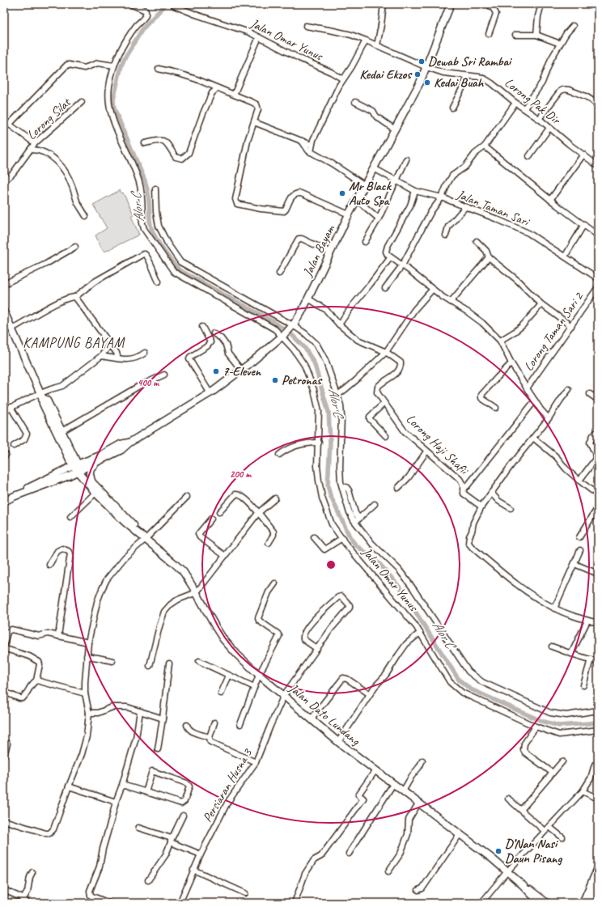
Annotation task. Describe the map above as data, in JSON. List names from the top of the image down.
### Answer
{
  "streets": {
    "main road": ["Jalan Bayam", "Jalan Dato Lundang"],
    "street": [
      "Jalan Omar Yunus",
      "Lorong Pak Dir",
      "Lorong Silat",
      "Jalan Taman Sari",
      "Lorong Taman Sari 2",
      "Lorong Haji Shafii",
      "Persiaran Husna 3"
    ]
  },
  "crossings": [
    ["Jalan Omar Yunus", "Jalan Bayam"],
    ["Lorong Pak Dir", "Jalan Bayam"],
    ["Jalan Taman Sari", "Jalan Bayam"],
    ["Jalan Bayam", "Lorong Haji Shafii"],
    ["Jalan Bayam", "Jalan Dato Lundang"],
    ["Jalan Dato Lundang", "Persiaran Husna 3"]
  ],
  "districts": ["KAMPUNG BAYAM"],
  "water": ["Alor C"],
  "places": [
    "Dewab Sri Rambai",
    "Kedai Ekzos",
    "Kedai Buah",
    "Mr Black Auto Spa",
    "7-Eleven",
    "Petronas",
    "D’Nan Nasi Daun Pisang"
  ],
  "rings": ["400 m", "200 m"]
}
